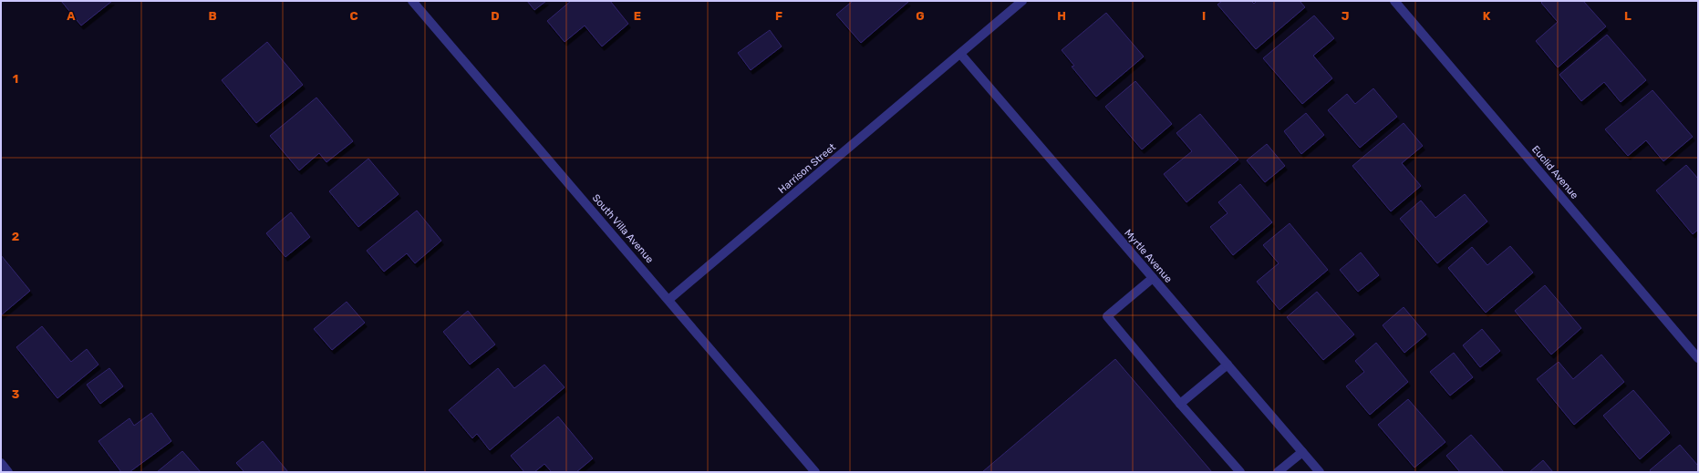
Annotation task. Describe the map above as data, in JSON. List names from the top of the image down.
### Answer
{
  "streets": {
    "street": [
      "Harrison Street",
      "Euclid Avenue",
      "South Villa Avenue",
      "Myrtle Avenue"
    ]
  },
  "crossings": [
    ["Harrison Street", "South Villa Avenue"],
    ["Harrison Street", "Myrtle Avenue"]
  ],
  "grid": {
    "columns": [
      "A",
      "B",
      "C",
      "D",
      "E",
      "F",
      "G",
      "H",
      "I",
      "J",
      "K",
      "L"
    ],
    "rows": ["1", "2", "3"]
  }
}
